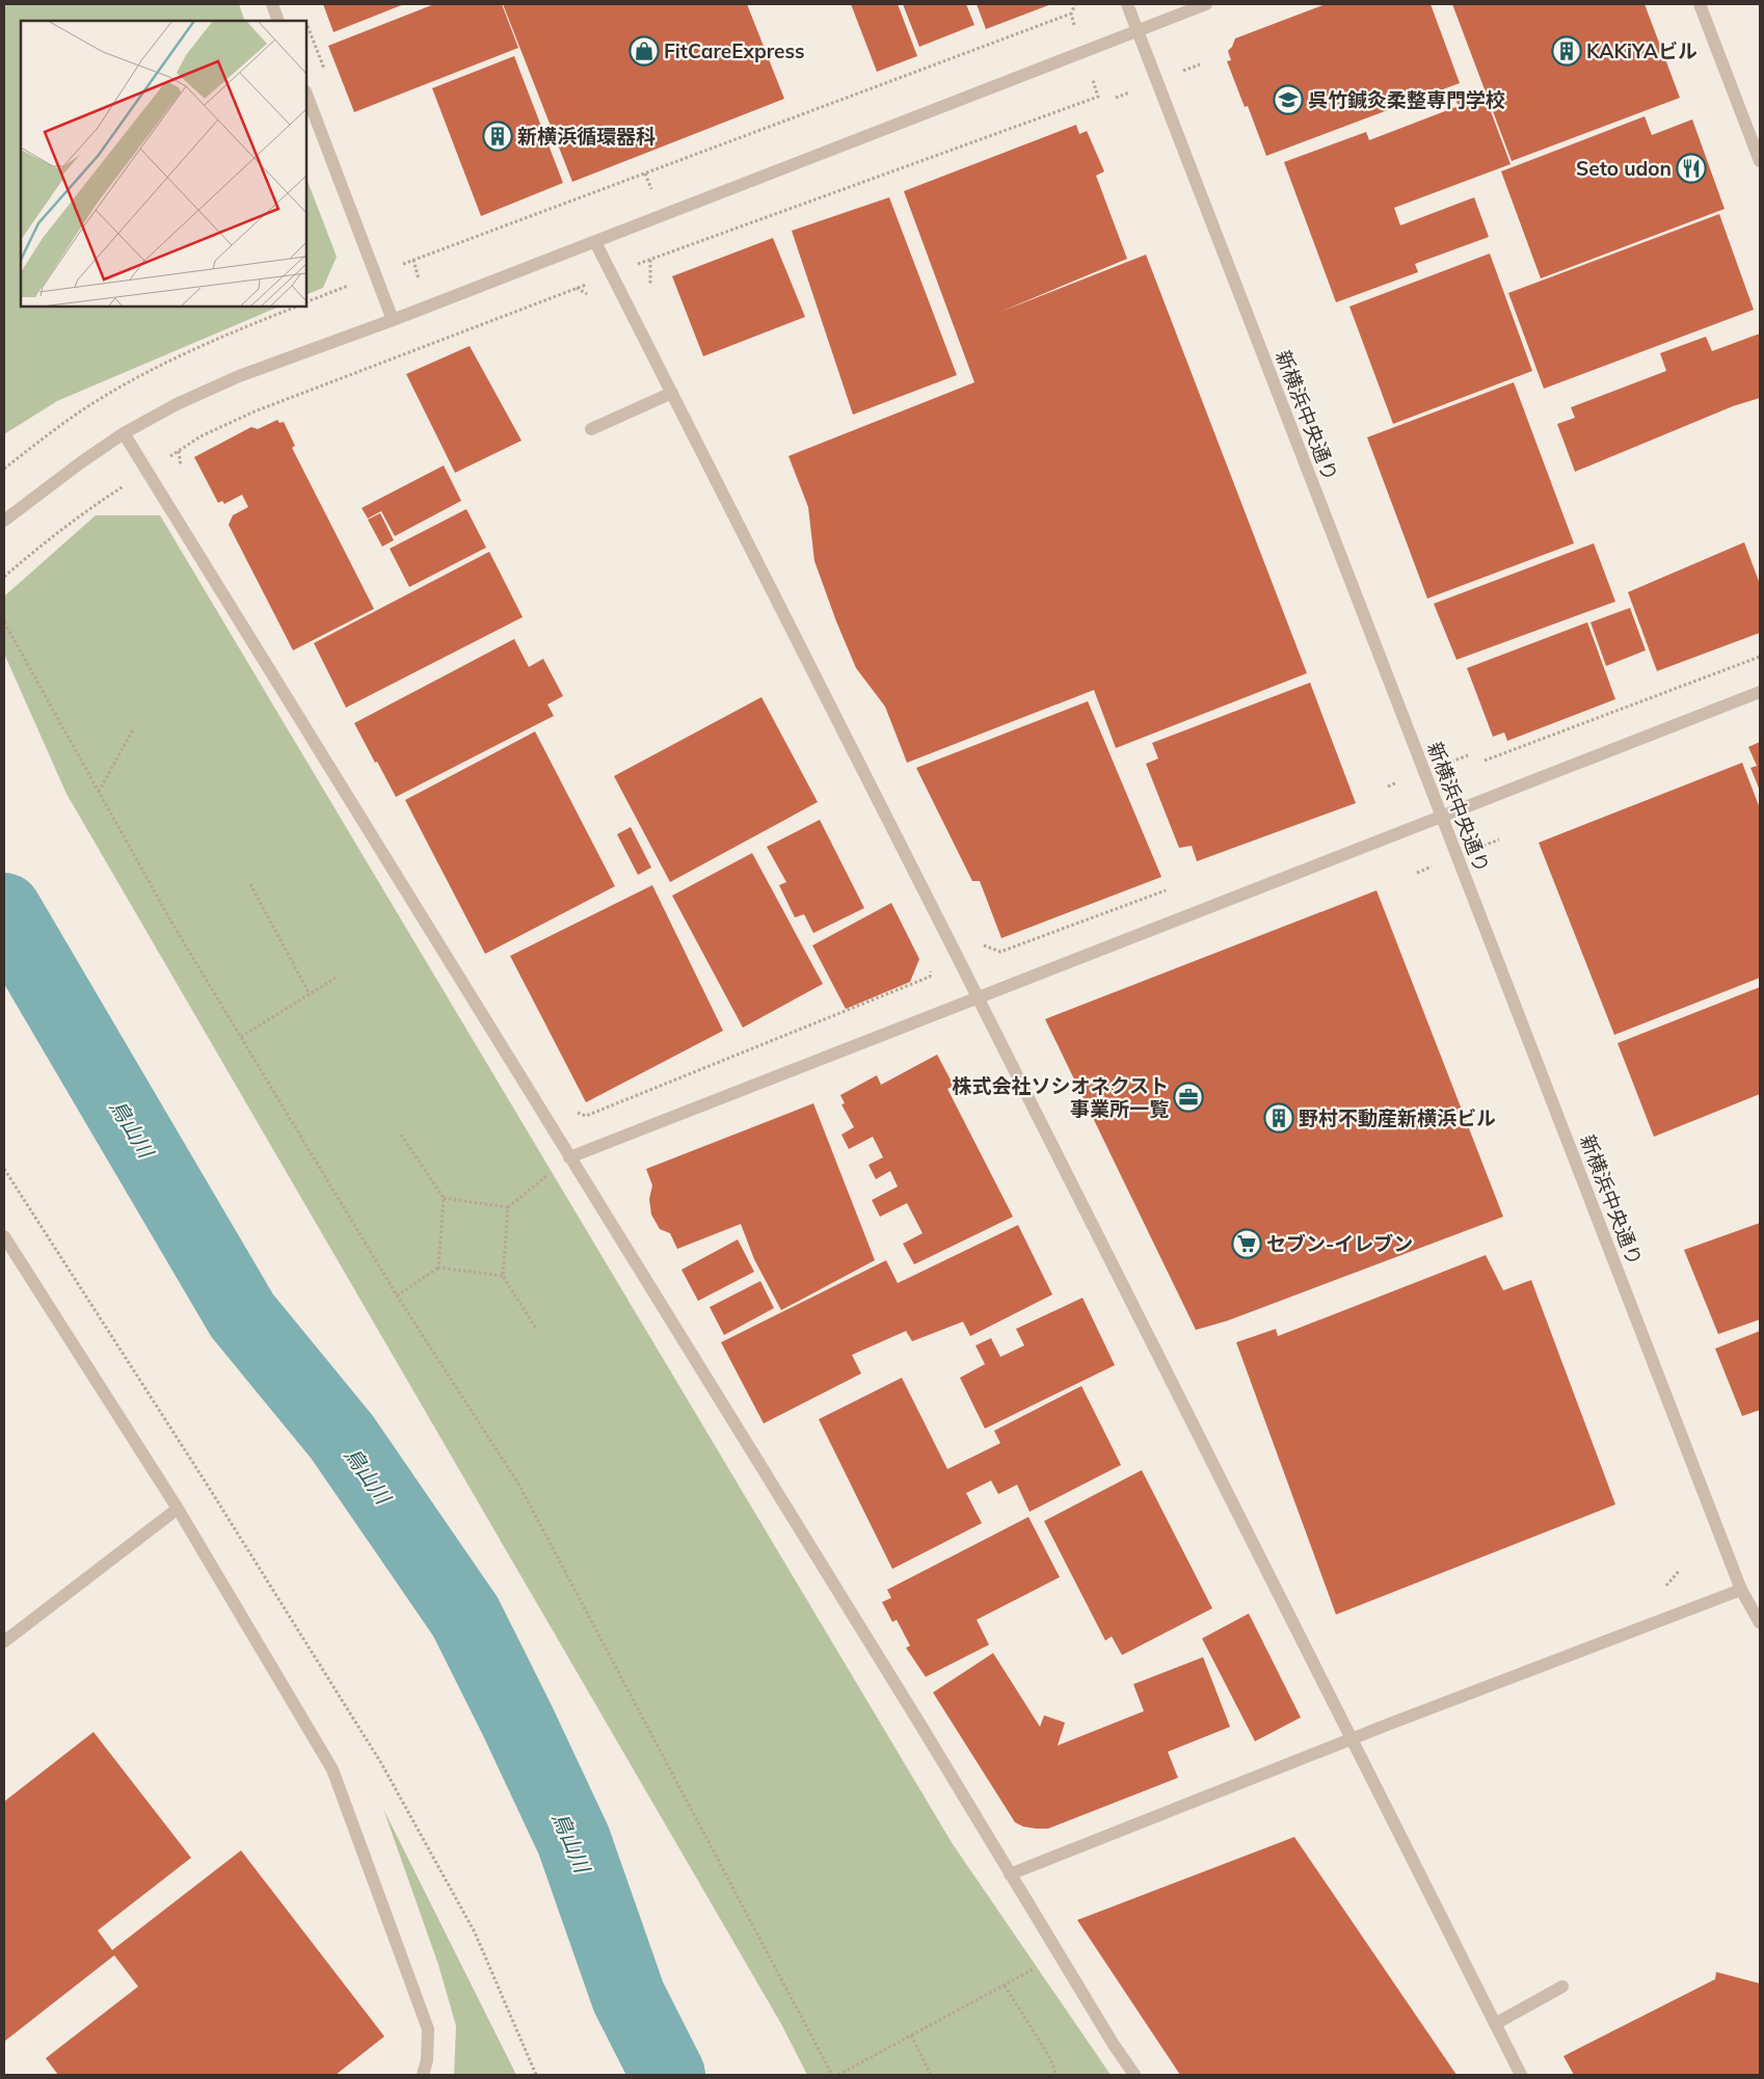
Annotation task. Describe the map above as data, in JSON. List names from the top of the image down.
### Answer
{
  "streets": {
    "street": ["新横浜中央通り"]
  },
  "water": ["鳥山川"],
  "places": {
    "shop": ["FitCareExpress"],
    "building": ["KAKiYAビル", "新横浜循環器科", "野村不動産新横浜ビル"],
    "school or university": ["呉竹鍼灸柔整専門学校"],
    "restaurant": ["Seto udon"],
    "office": ["株式会社ソシオネクスト 事業所一覧"],
    "supermarket": ["セブン-イレブン"]
  }
}
